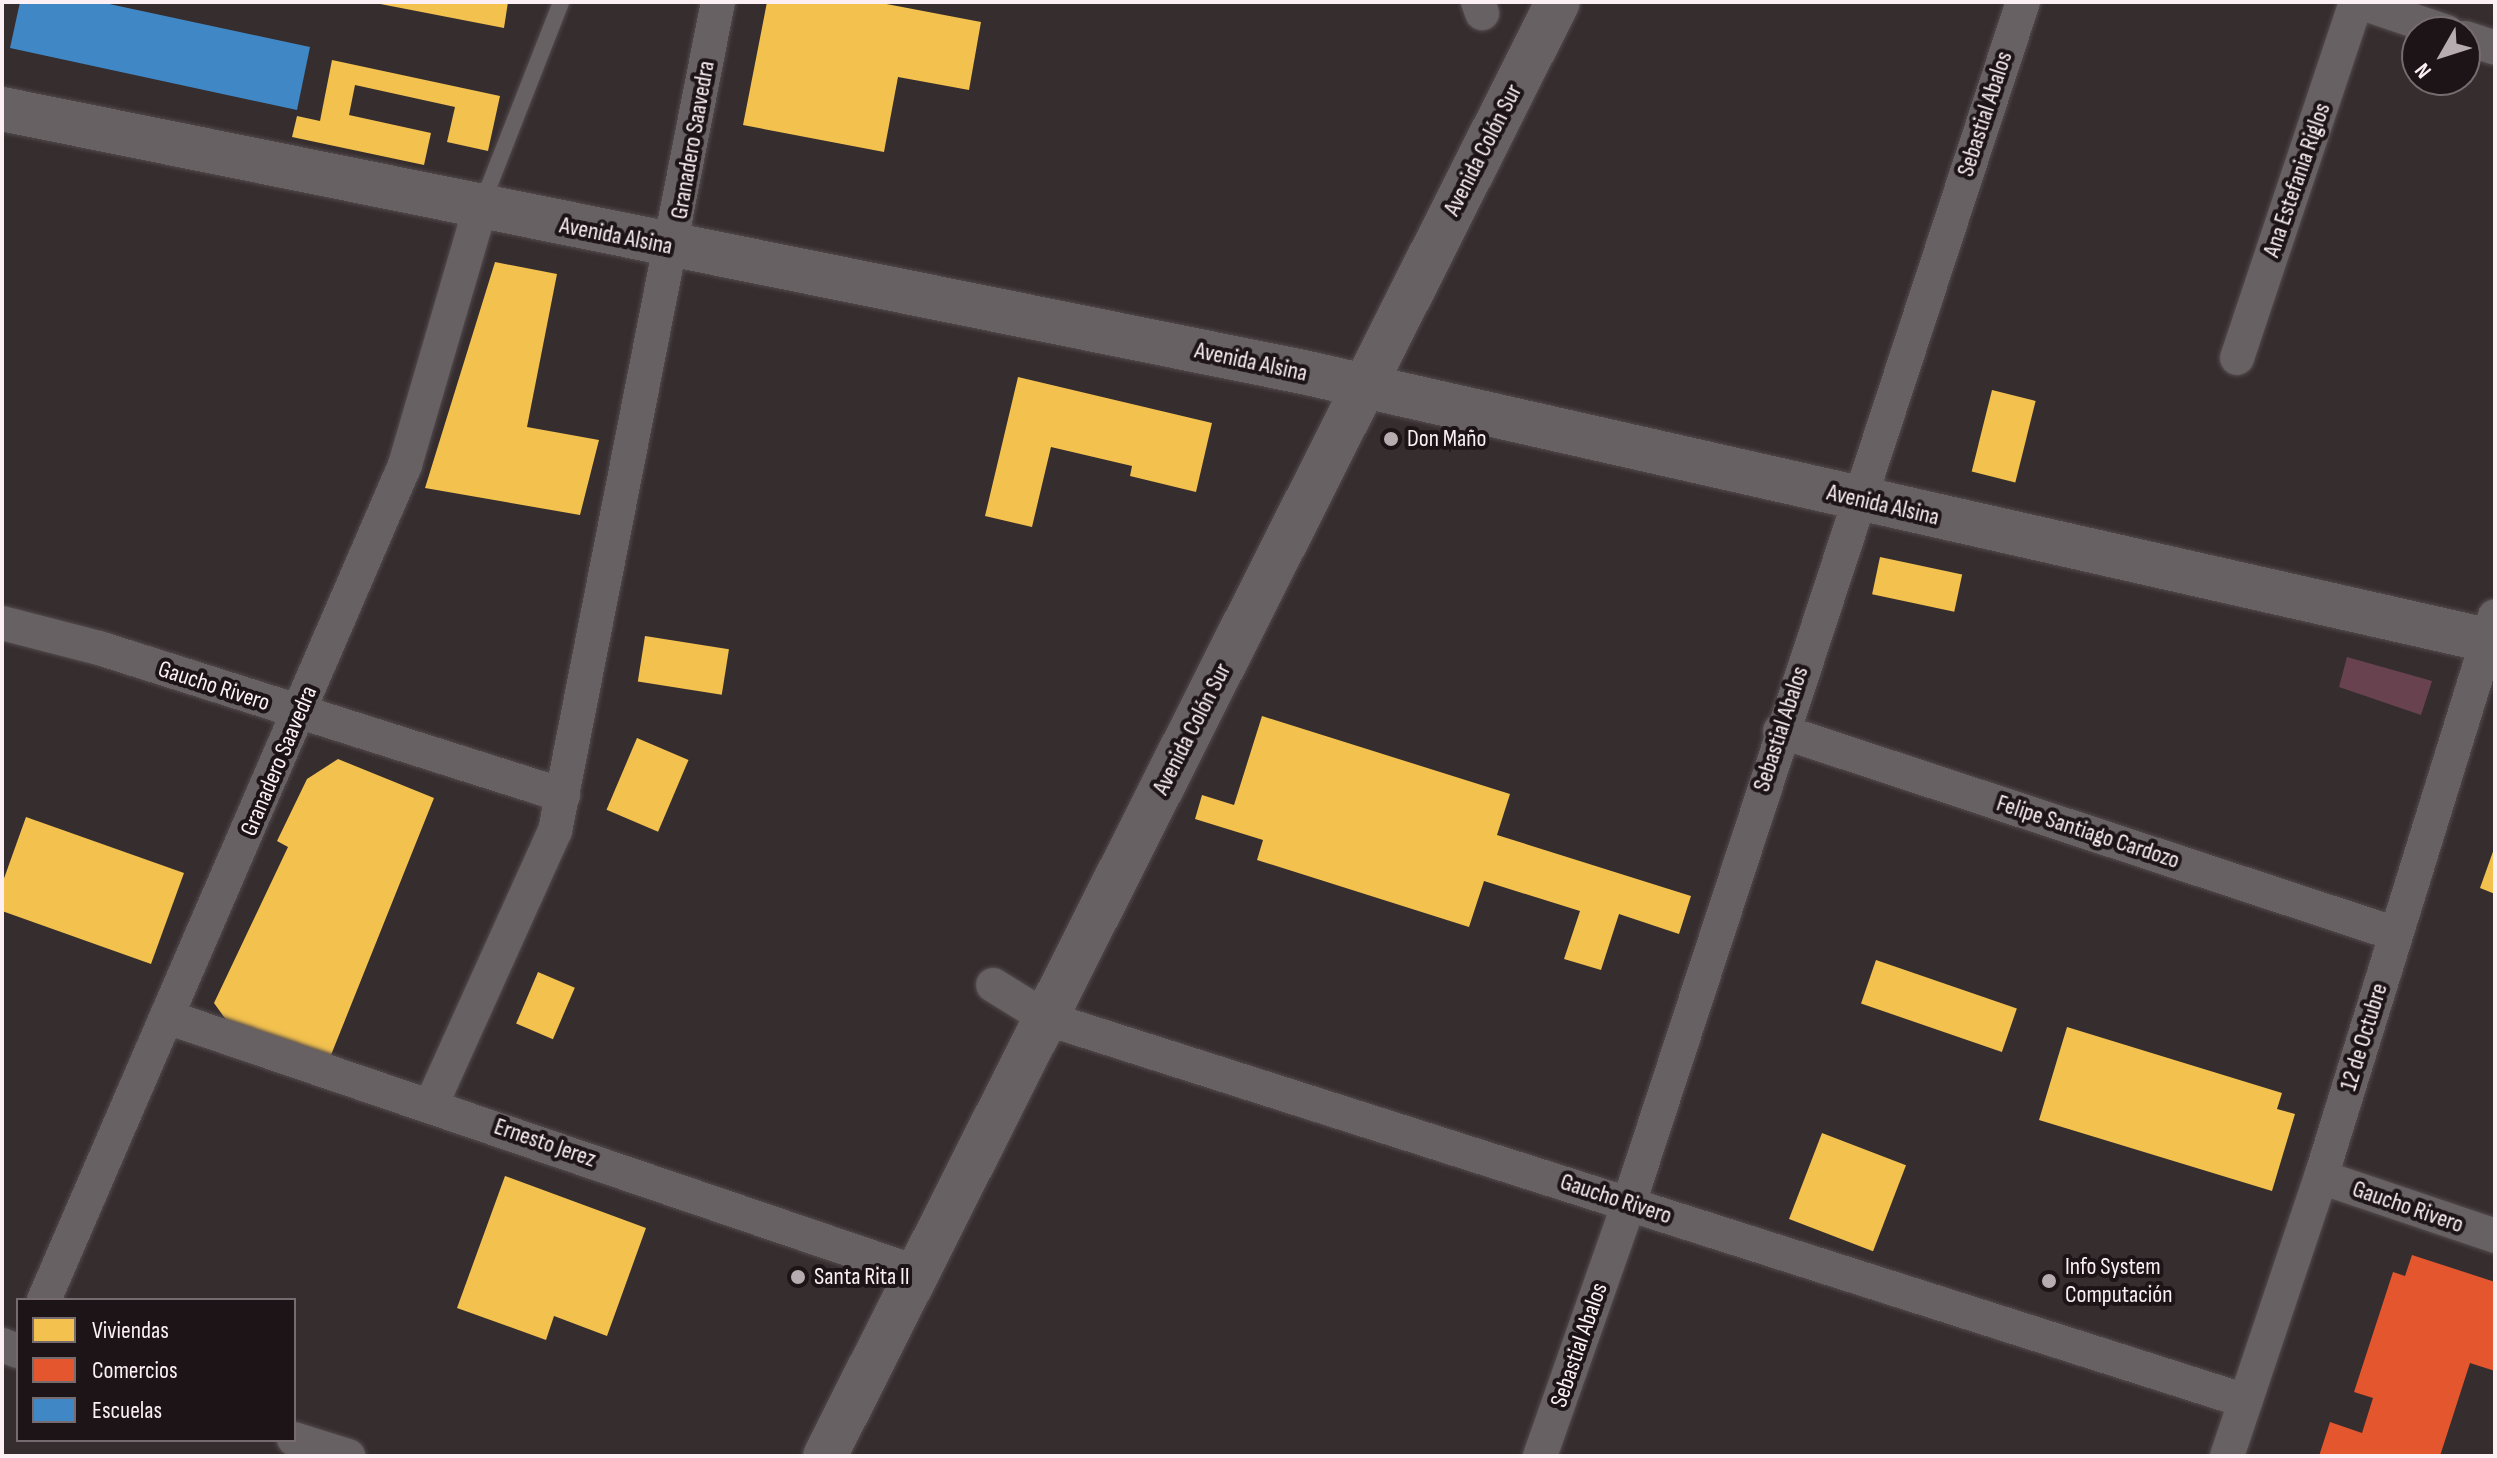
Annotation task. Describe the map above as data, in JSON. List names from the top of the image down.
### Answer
{
  "streets": {
    "main road": ["Avenida Colón Sur", "Avenida Alsina"],
    "street": [
      "Sebastial Abalos",
      "Granadero Saavedra",
      "Ana Estefania Riglos",
      "Gaucho Rivero",
      "Felipe Santiago Cardozo",
      "12 de Octubre",
      "Ernesto Jerez"
    ]
  },
  "crossings": [
    ["Sebastial Abalos", "Avenida Alsina"],
    ["Sebastial Abalos", "Gaucho Rivero"],
    ["Sebastial Abalos", "Felipe Santiago Cardozo"],
    ["Granadero Saavedra", "Avenida Alsina"],
    ["Granadero Saavedra", "Gaucho Rivero"],
    ["Granadero Saavedra", "Ernesto Jerez"],
    ["Avenida Colón Sur", "Avenida Alsina"],
    ["Avenida Colón Sur", "Gaucho Rivero"],
    ["Avenida Colón Sur", "Ernesto Jerez"],
    ["Avenida Alsina", "12 de Octubre"],
    ["Gaucho Rivero", "12 de Octubre"],
    ["Felipe Santiago Cardozo", "12 de Octubre"]
  ],
  "places": ["Don Maño", "Santa Rita II", "Info System Computación"],
  "legend": ["Viviendas", "Comercios", "Escuelas"],
  "north": "bottom left"
}
